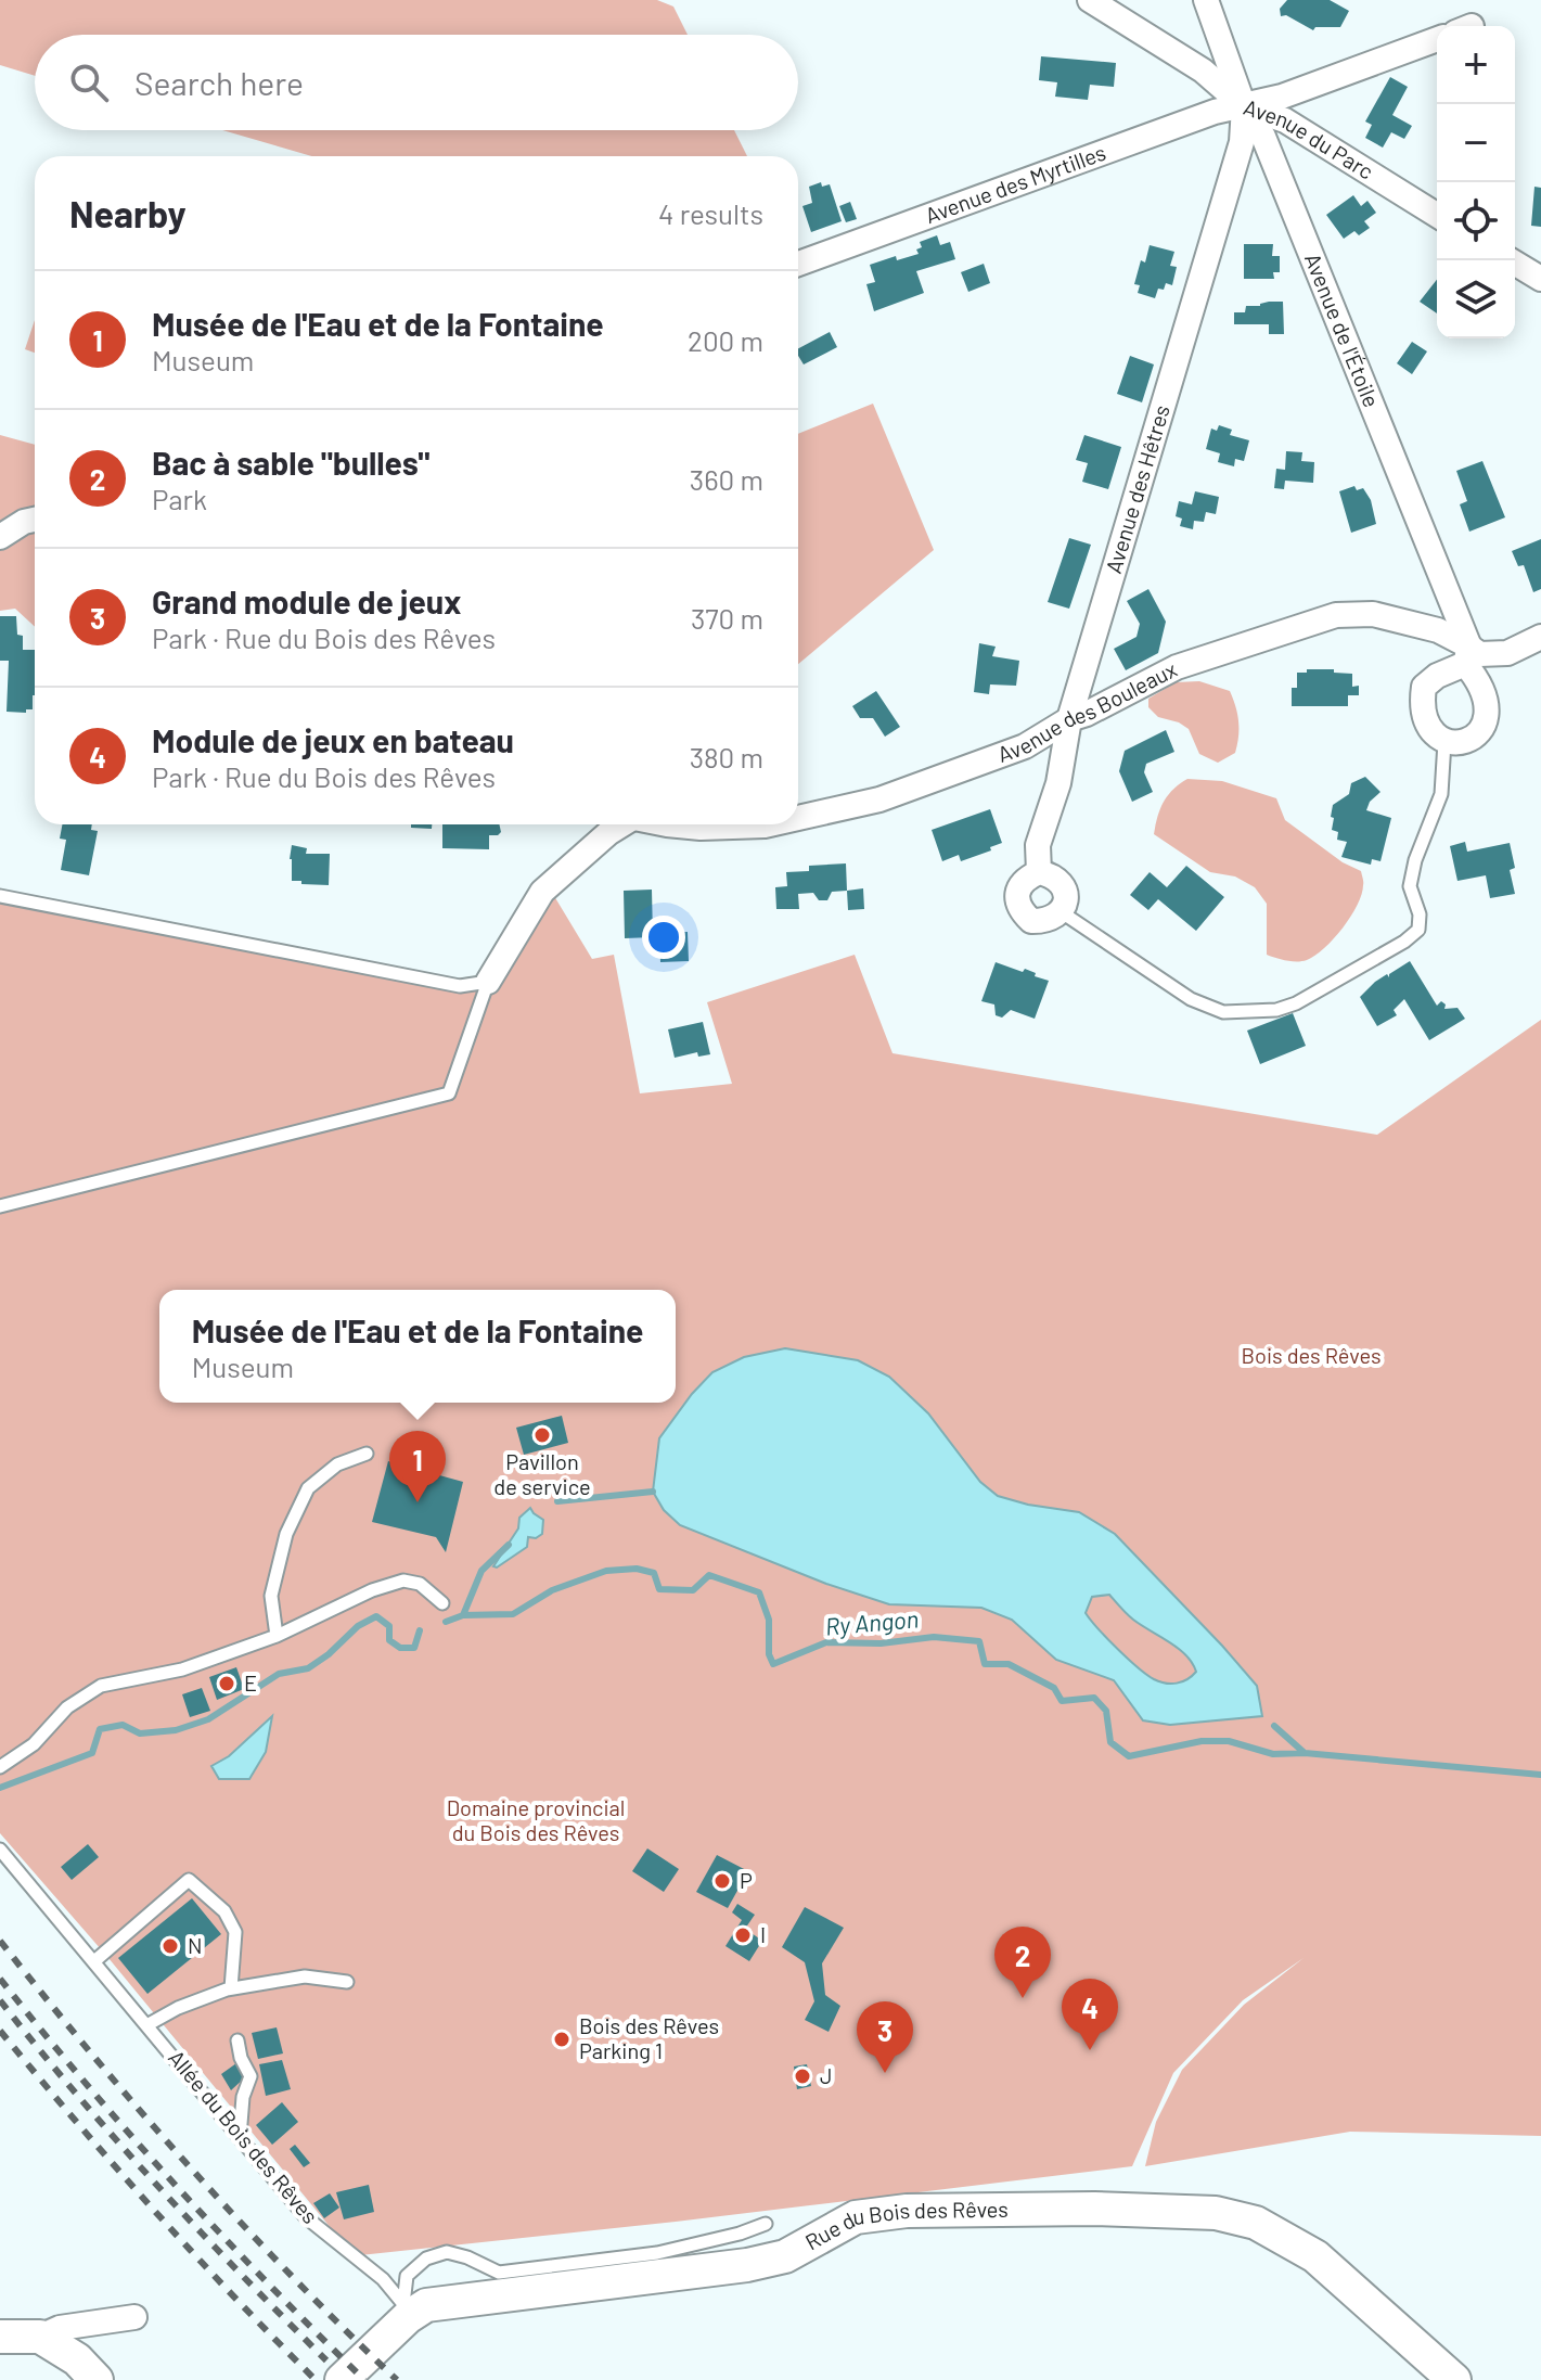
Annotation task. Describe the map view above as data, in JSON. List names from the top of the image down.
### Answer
{
  "streets": {
    "street": [
      "Avenue du Parc",
      "Avenue des Myrtilles",
      "Avenue de l'Étoile",
      "Avenue des Hêtres",
      "Avenue des Bouleaux",
      "Rue du Bois des Rêves"
    ],
    "lane": ["Allée du Bois des Rêves"]
  },
  "crossings": [
    ["Avenue du Parc", "Avenue des Myrtilles"],
    ["Avenue du Parc", "Avenue de l'Étoile"],
    ["Avenue du Parc", "Avenue des Hêtres"],
    ["Avenue des Myrtilles", "Avenue de l'Étoile"],
    ["Avenue des Myrtilles", "Avenue des Hêtres"],
    ["Avenue de l'Étoile", "Avenue des Hêtres"],
    ["Avenue de l'Étoile", "Avenue des Bouleaux"],
    ["Avenue des Hêtres", "Avenue des Bouleaux"],
    ["Allée du Bois des Rêves", "Rue du Bois des Rêves"]
  ],
  "water": ["Ry Angon"],
  "parks": ["Bois des Rêves", "Domaine provincial du Bois des Rêves"],
  "places": [
    "Pavillon de service",
    "E",
    "P",
    "I",
    "N",
    "Bois des Rêves Parking 1",
    "J"
  ],
  "page": {
    "map_buttons": ["+", "−"],
    "search": "Search here",
    "heading": ["Nearby", "4 results"],
    "list": [
      {
        "mark": "1",
        "name": "Musée de l'Eau et de la Fontaine",
        "note": "Museum",
        "value": "200 m"
      },
      {
        "mark": "2",
        "name": "Bac à sable \"bulles\"",
        "note": "Park",
        "value": "360 m"
      },
      {
        "mark": "3",
        "name": "Grand module de jeux",
        "note": "Park · Rue du Bois des Rêves",
        "value": "370 m"
      },
      {
        "mark": "4",
        "name": "Module de jeux en bateau",
        "note": "Park · Rue du Bois des Rêves",
        "value": "380 m"
      }
    ],
    "popup": ["Musée de l'Eau et de la Fontaine", "Museum"],
    "pins": [
      "1",
      "2",
      "4",
      "3"
    ]
  }
}
